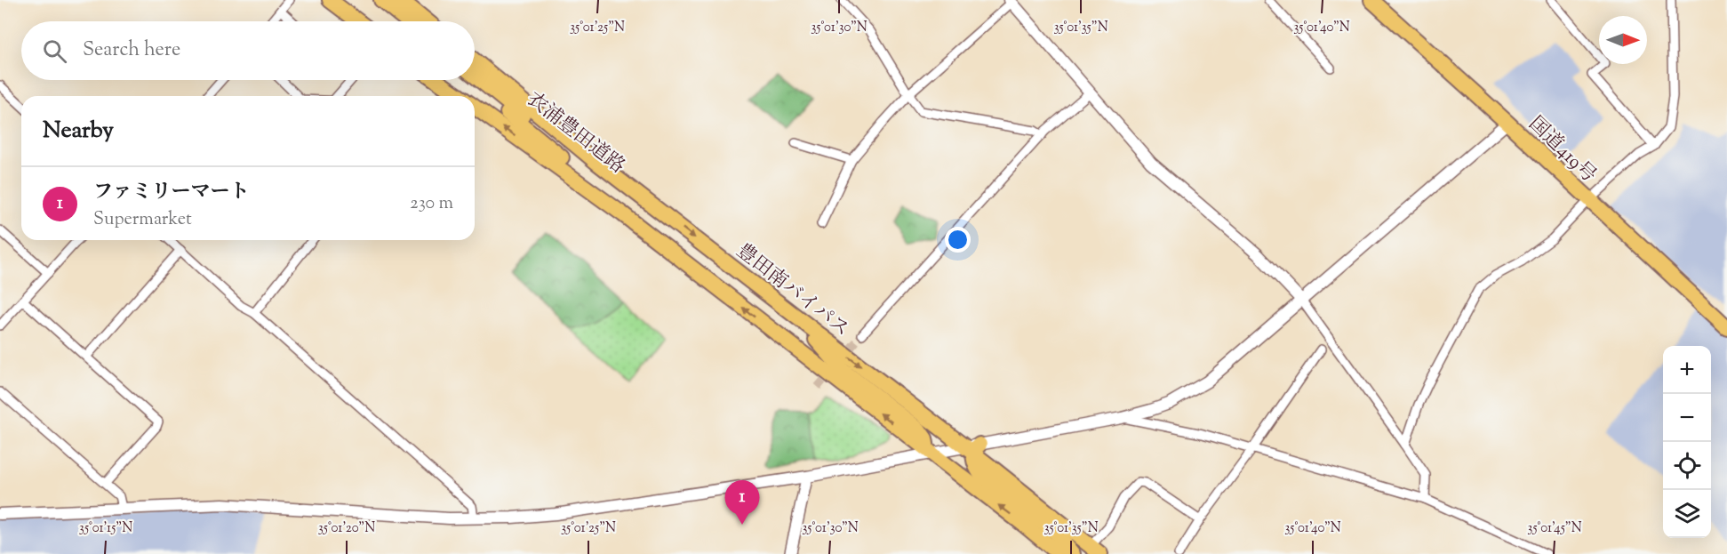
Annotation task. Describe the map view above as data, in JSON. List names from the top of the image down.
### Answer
{
  "streets": {
    "highway": ["衣浦豊田道路", "国道419号", "豊田南バイパス"]
  },
  "crossings": [
    ["衣浦豊田道路", "豊田南バイパス"]
  ],
  "north": "right",
  "page": {
    "search": "Search here",
    "heading": "Nearby",
    "list": [
      {
        "mark": "1",
        "name": "ファミリーマート",
        "note": "Supermarket",
        "value": "230 m"
      }
    ],
    "map_buttons": ["+", "−"],
    "pins": "1"
  },
  "coordinates": [
    "35°01'25\"N",
    "35°01'30\"N",
    "35°01'35\"N",
    "35°01'40\"N",
    "35°01'15\"N",
    "35°01'20\"N",
    "35°01'45\"N"
  ]
}
